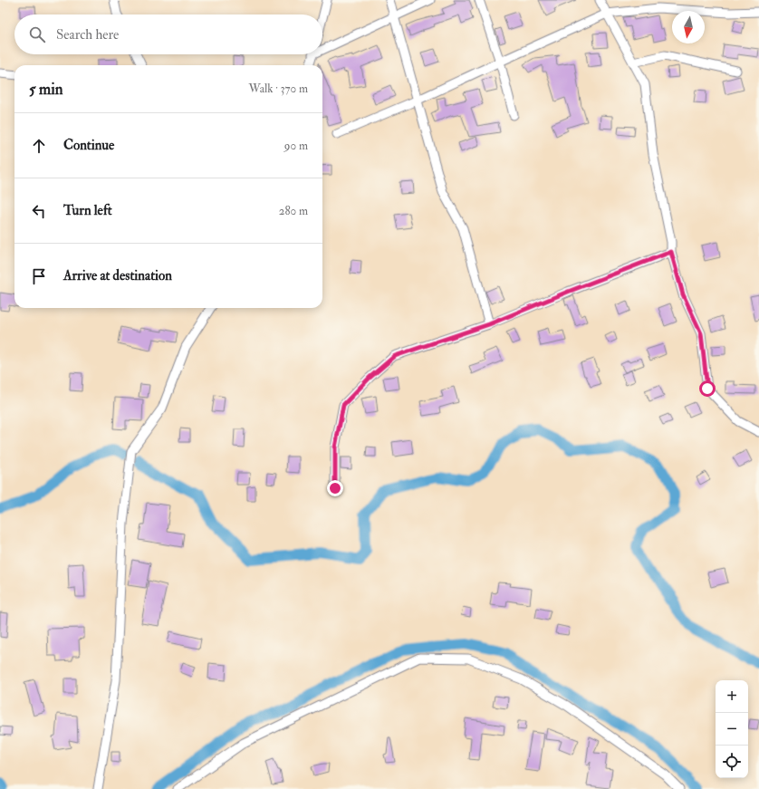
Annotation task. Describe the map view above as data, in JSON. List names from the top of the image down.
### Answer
{
  "north": "bottom",
  "page": {
    "search": "Search here",
    "heading": ["5 min", "Walk · 370 m"],
    "list": [
      ["Continue", "90 m"],
      ["Turn left", "280 m"],
      "Arrive at destination"
    ],
    "map_buttons": ["+", "−"]
  }
}
